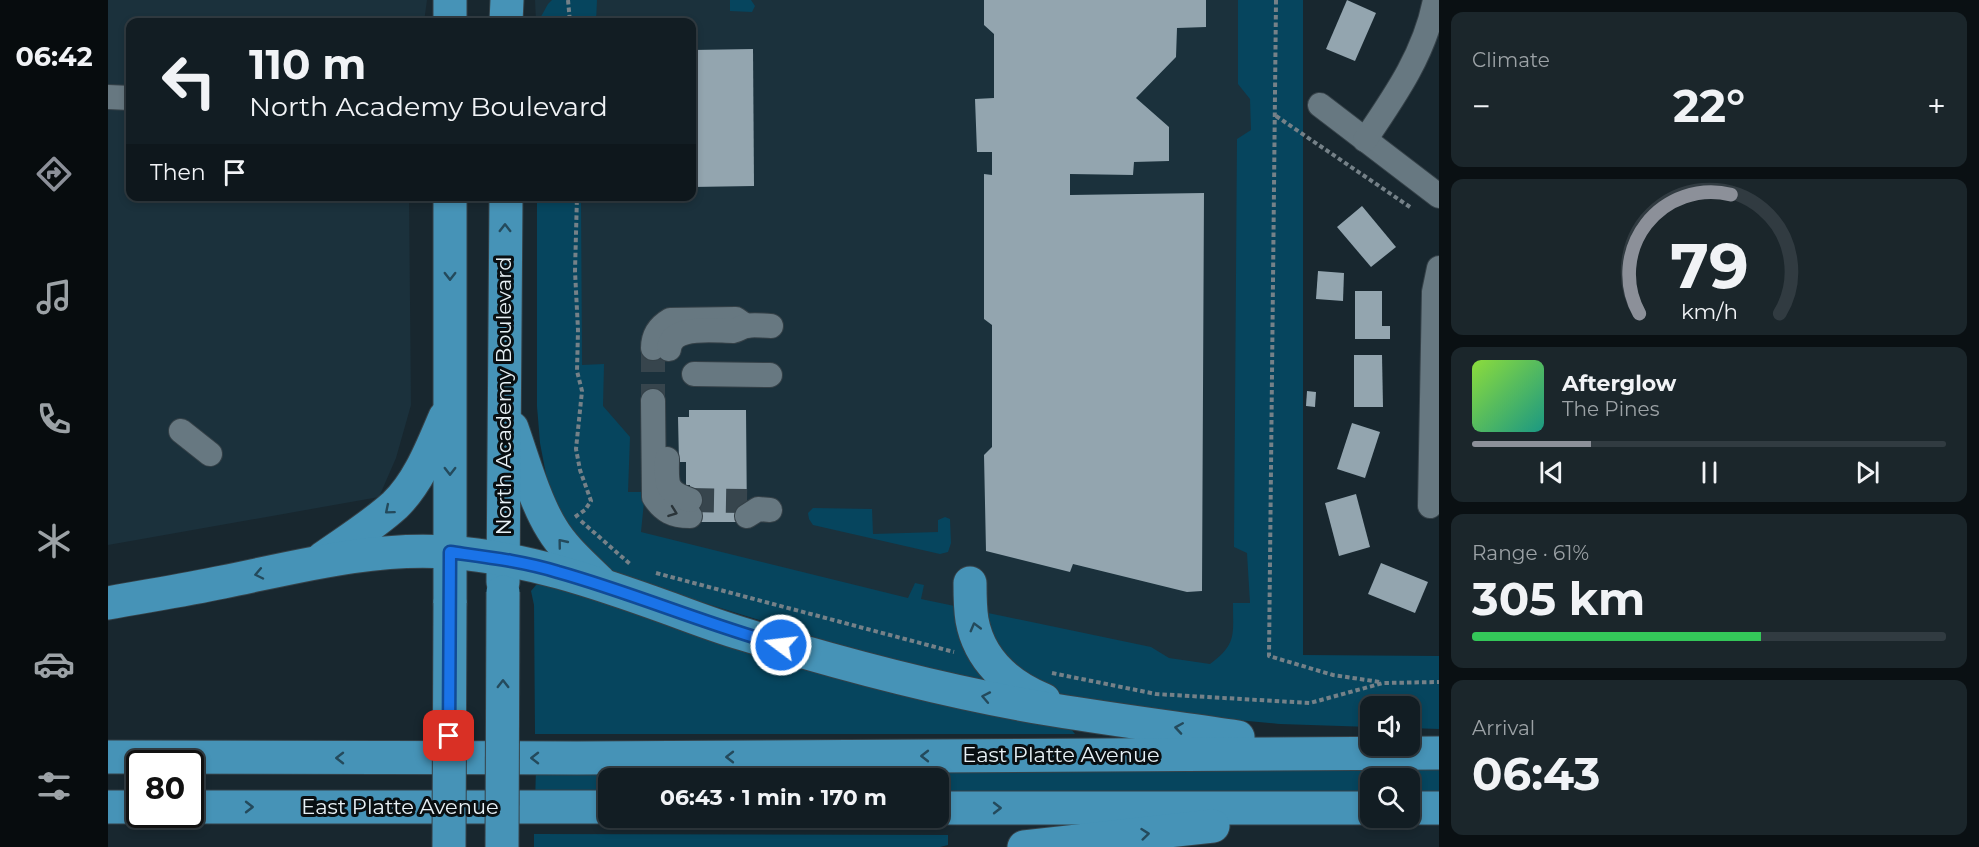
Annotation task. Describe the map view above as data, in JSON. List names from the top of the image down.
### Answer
{
  "streets": {
    "highway": ["North Academy Boulevard", "East Platte Avenue"]
  },
  "page": {
    "tabs": "06:42",
    "tile": [
      "Climate",
      ["Range · 61%", "305 km"],
      ["Arrival", "06:43"]
    ],
    "turn": ["110 m", "North Academy Boulevard"],
    "heat": ["−", "22°", "+"],
    "then": "Then",
    "song": ["Afterglow", "The Pines"],
    "limit": "80",
    "trip": "06:43 · 1 min · 170 m",
    "gauge": ["79", "km/h"]
  }
}
